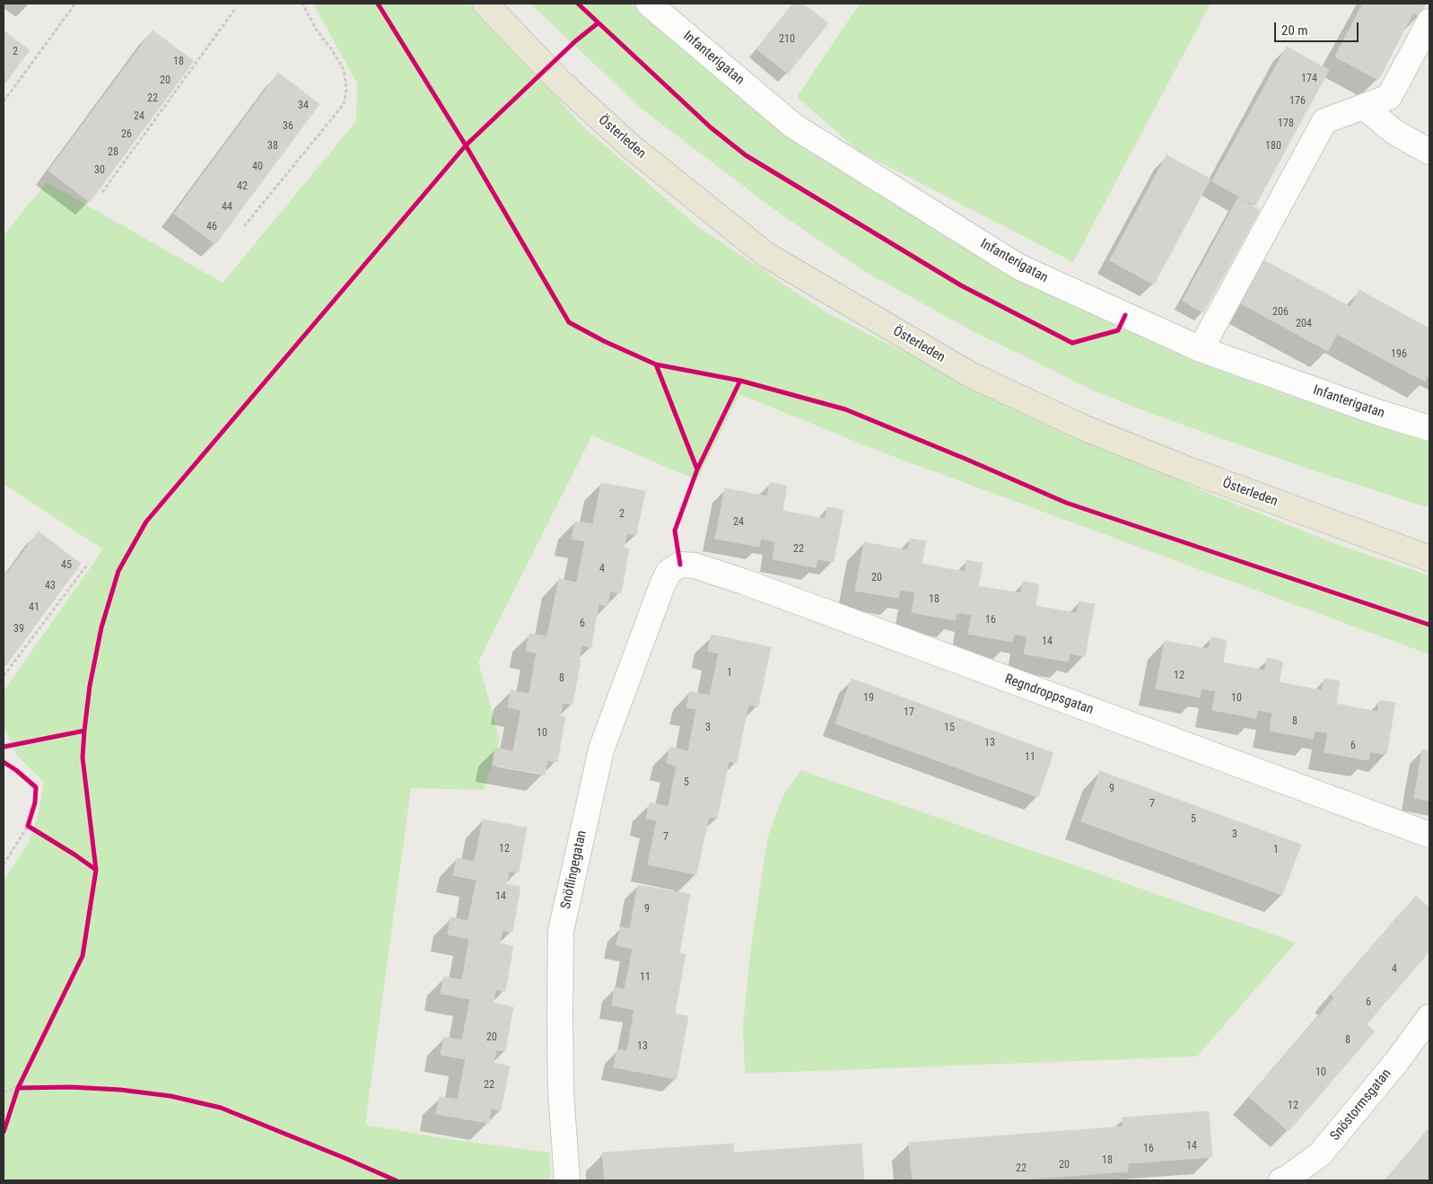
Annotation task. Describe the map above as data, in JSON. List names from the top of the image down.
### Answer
{
  "streets": {
    "main road": ["Österleden"],
    "street": [
      "Infanterigatan",
      "Regndroppsgatan",
      "Snöflingegatan",
      "Snöstormsgatan"
    ]
  },
  "crossings": [
    ["Regndroppsgatan", "Snöflingegatan"]
  ],
  "house_numbers": [
    "210",
    "2",
    "18",
    "174",
    "20",
    "22",
    "176",
    "34",
    "24",
    "178",
    "36",
    "26",
    "38",
    "180",
    "28",
    "40",
    "30",
    "42",
    "44",
    "46",
    "206",
    "204",
    "196",
    "2",
    "24",
    "22",
    "45",
    "4",
    "20",
    "43",
    "18",
    "41",
    "16",
    "6",
    "39",
    "14",
    "1",
    "12",
    "8",
    "19",
    "10",
    "17",
    "8",
    "3",
    "15",
    "10",
    "13",
    "6",
    "11",
    "5",
    "9",
    "7",
    "5",
    "3",
    "7",
    "12",
    "1",
    "14",
    "9",
    "4",
    "11",
    "6",
    "20",
    "8",
    "13",
    "10",
    "22",
    "12",
    "14",
    "16",
    "18",
    "20",
    "22"
  ],
  "scale_bar": "20 m"
}
